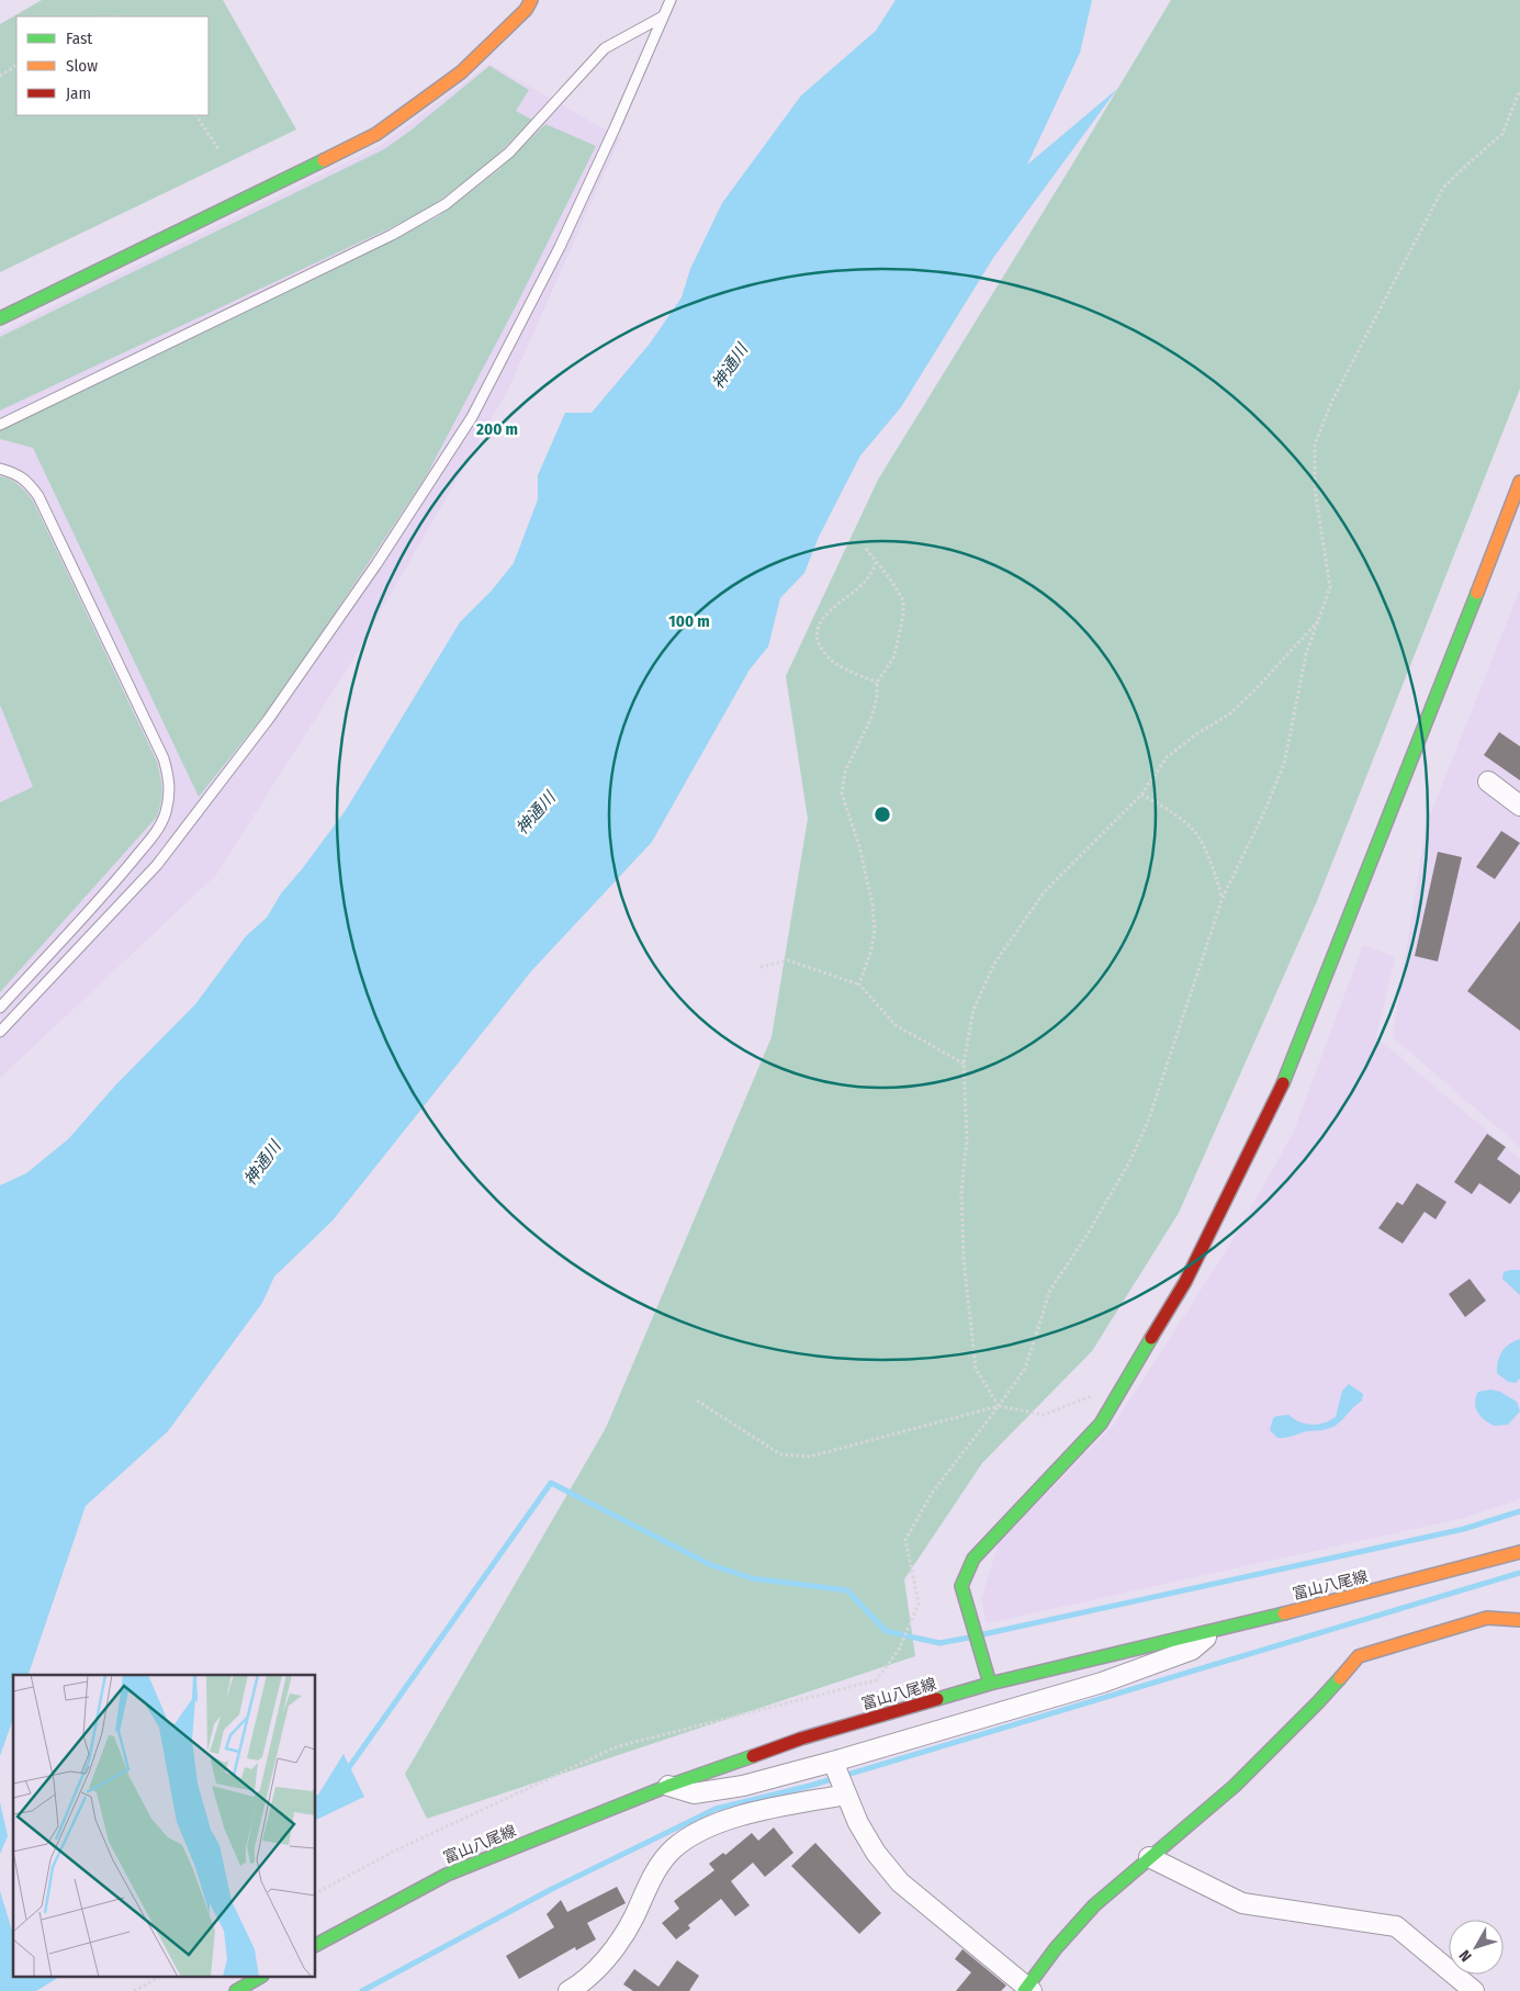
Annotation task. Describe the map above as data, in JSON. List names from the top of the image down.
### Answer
{
  "streets": {
    "street": ["富山八尾線"]
  },
  "water": ["神通川"],
  "legend": ["Fast", "Slow", "Jam"],
  "north": "bottom left",
  "rings": ["200 m", "100 m"]
}
